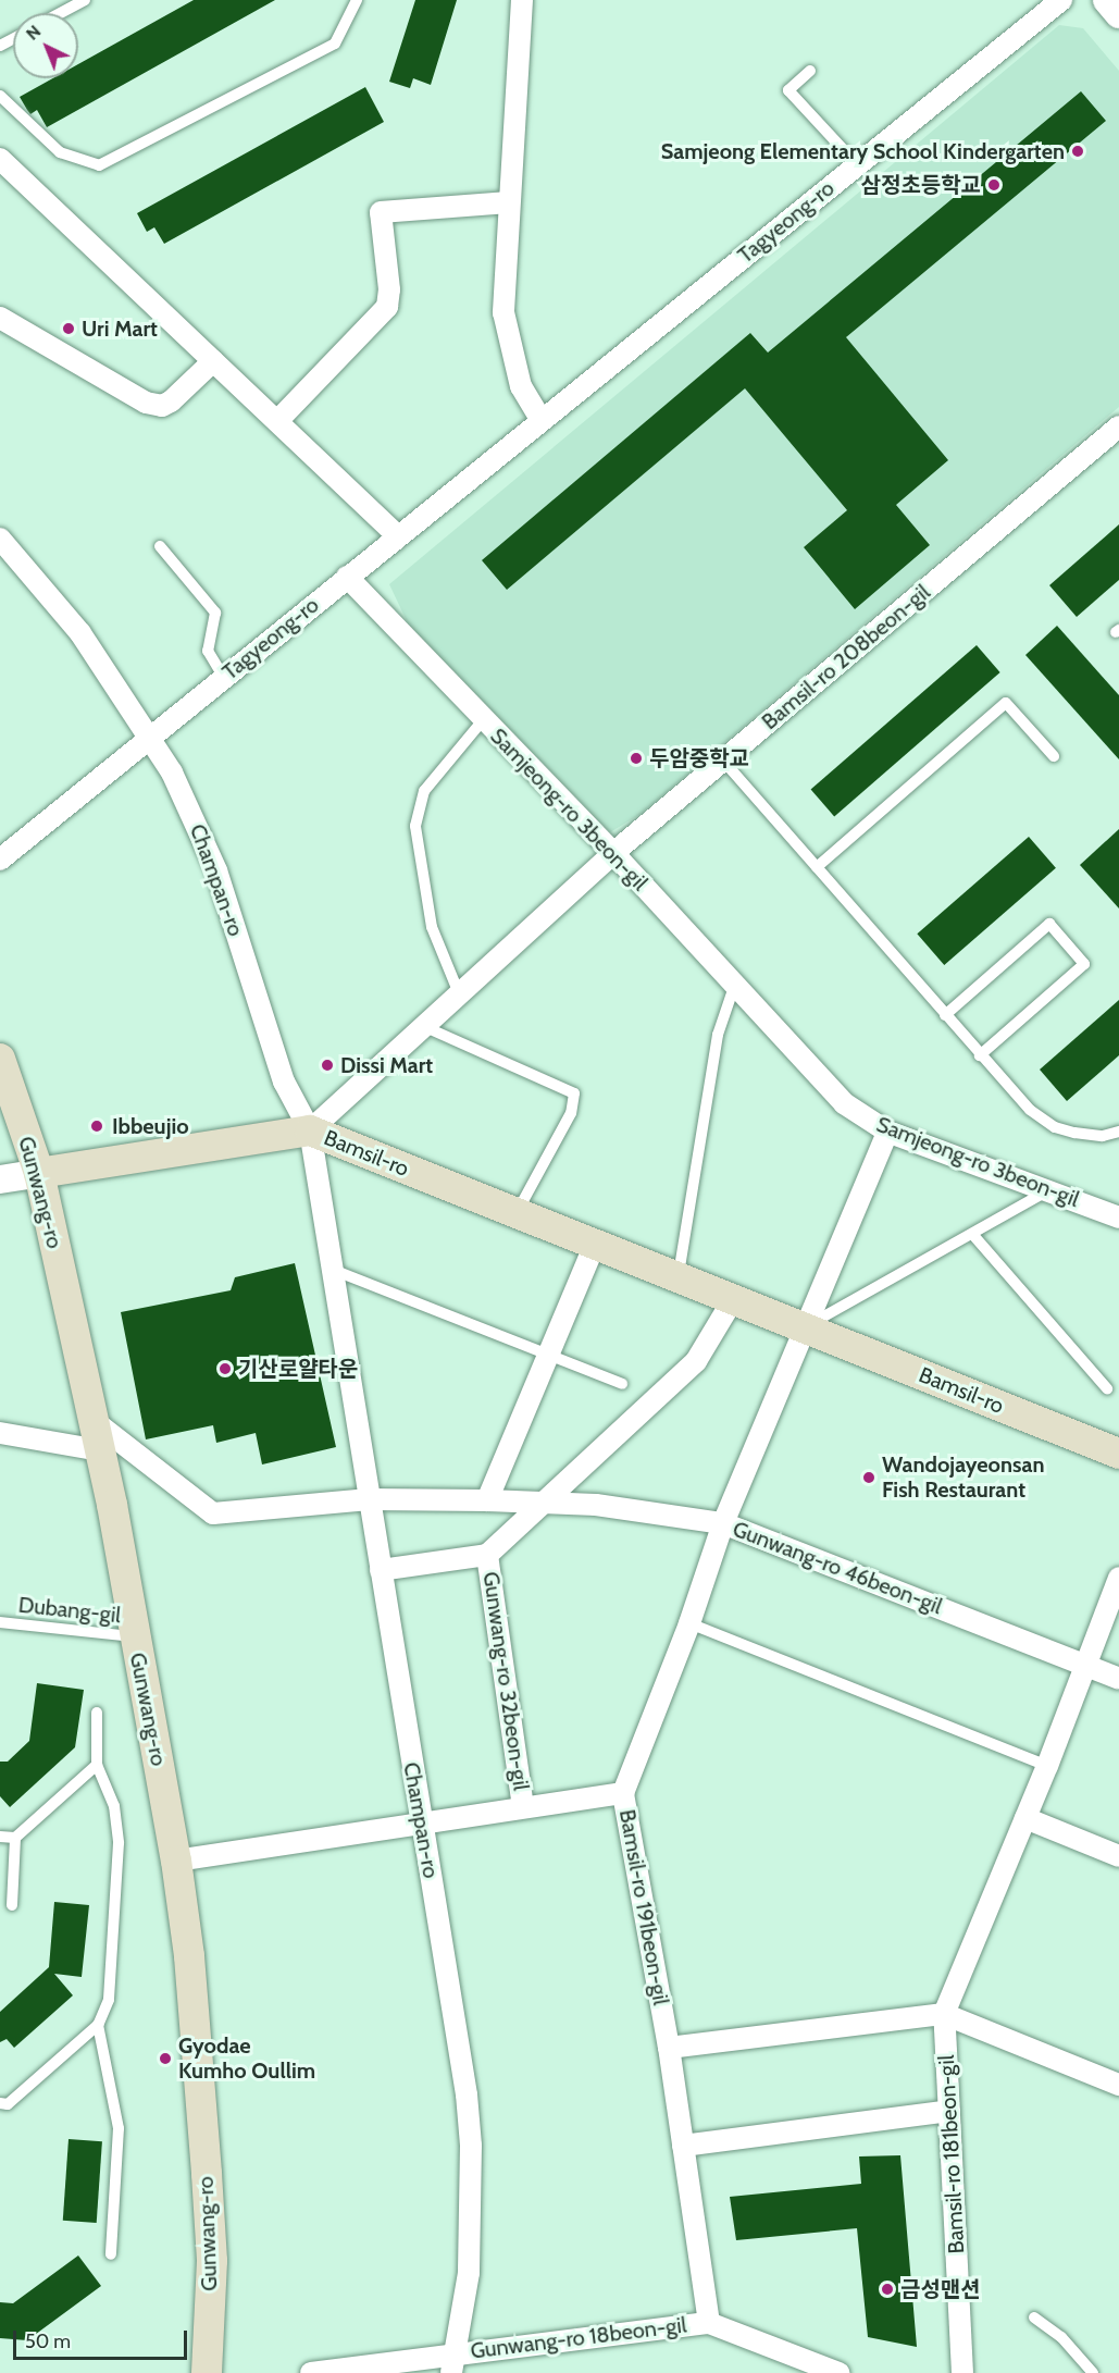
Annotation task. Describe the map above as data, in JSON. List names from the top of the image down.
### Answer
{
  "streets": {
    "main road": ["Bamsil-ro", "Gunwang-ro"],
    "street": [
      "Tagyeong-ro",
      "Bamsil-ro 208beon-gil",
      "Samjeong-ro 3beon-gil",
      "Champan-ro",
      "Gunwang-ro 46beon-gil",
      "Gunwang-ro 32beon-gil",
      "Bamsil-ro 191beon-gil",
      "Bamsil-ro 181beon-gil",
      "Gunwang-ro 18beon-gil"
    ],
    "lane": ["Dubang-gil"]
  },
  "crossings": [
    ["Tagyeong-ro", "Samjeong-ro 3beon-gil"],
    ["Tagyeong-ro", "Champan-ro"],
    ["Bamsil-ro 208beon-gil", "Samjeong-ro 3beon-gil"],
    ["Bamsil-ro 208beon-gil", "Champan-ro"],
    ["Bamsil-ro 208beon-gil", "Bamsil-ro"],
    ["Champan-ro", "Bamsil-ro"],
    ["Champan-ro", "Gunwang-ro 46beon-gil"],
    ["Champan-ro", "Gunwang-ro 32beon-gil"],
    ["Champan-ro", "Gunwang-ro 18beon-gil"],
    ["Bamsil-ro", "Gunwang-ro"],
    ["Bamsil-ro", "Bamsil-ro 191beon-gil"],
    ["Gunwang-ro", "Gunwang-ro 46beon-gil"],
    ["Gunwang-ro", "Dubang-gil"],
    ["Gunwang-ro", "Gunwang-ro 32beon-gil"],
    ["Gunwang-ro 46beon-gil", "Bamsil-ro 191beon-gil"],
    ["Gunwang-ro 46beon-gil", "Bamsil-ro 181beon-gil"],
    ["Gunwang-ro 32beon-gil", "Bamsil-ro 191beon-gil"],
    ["Bamsil-ro 191beon-gil", "Bamsil-ro 181beon-gil"],
    ["Bamsil-ro 191beon-gil", "Gunwang-ro 18beon-gil"]
  ],
  "places": [
    "Samjeong Elementary School Kindergarten",
    "삼정초등학교",
    "Uri Mart",
    "두암중학교",
    "Dissi Mart",
    "Ibbeujio",
    "기산로얄타운",
    "Wandojayeonsan Fish Restaurant",
    "Gyodae Kumho Oullim",
    "금성맨션"
  ],
  "scale_bar": "50 m",
  "north": "top left"
}
